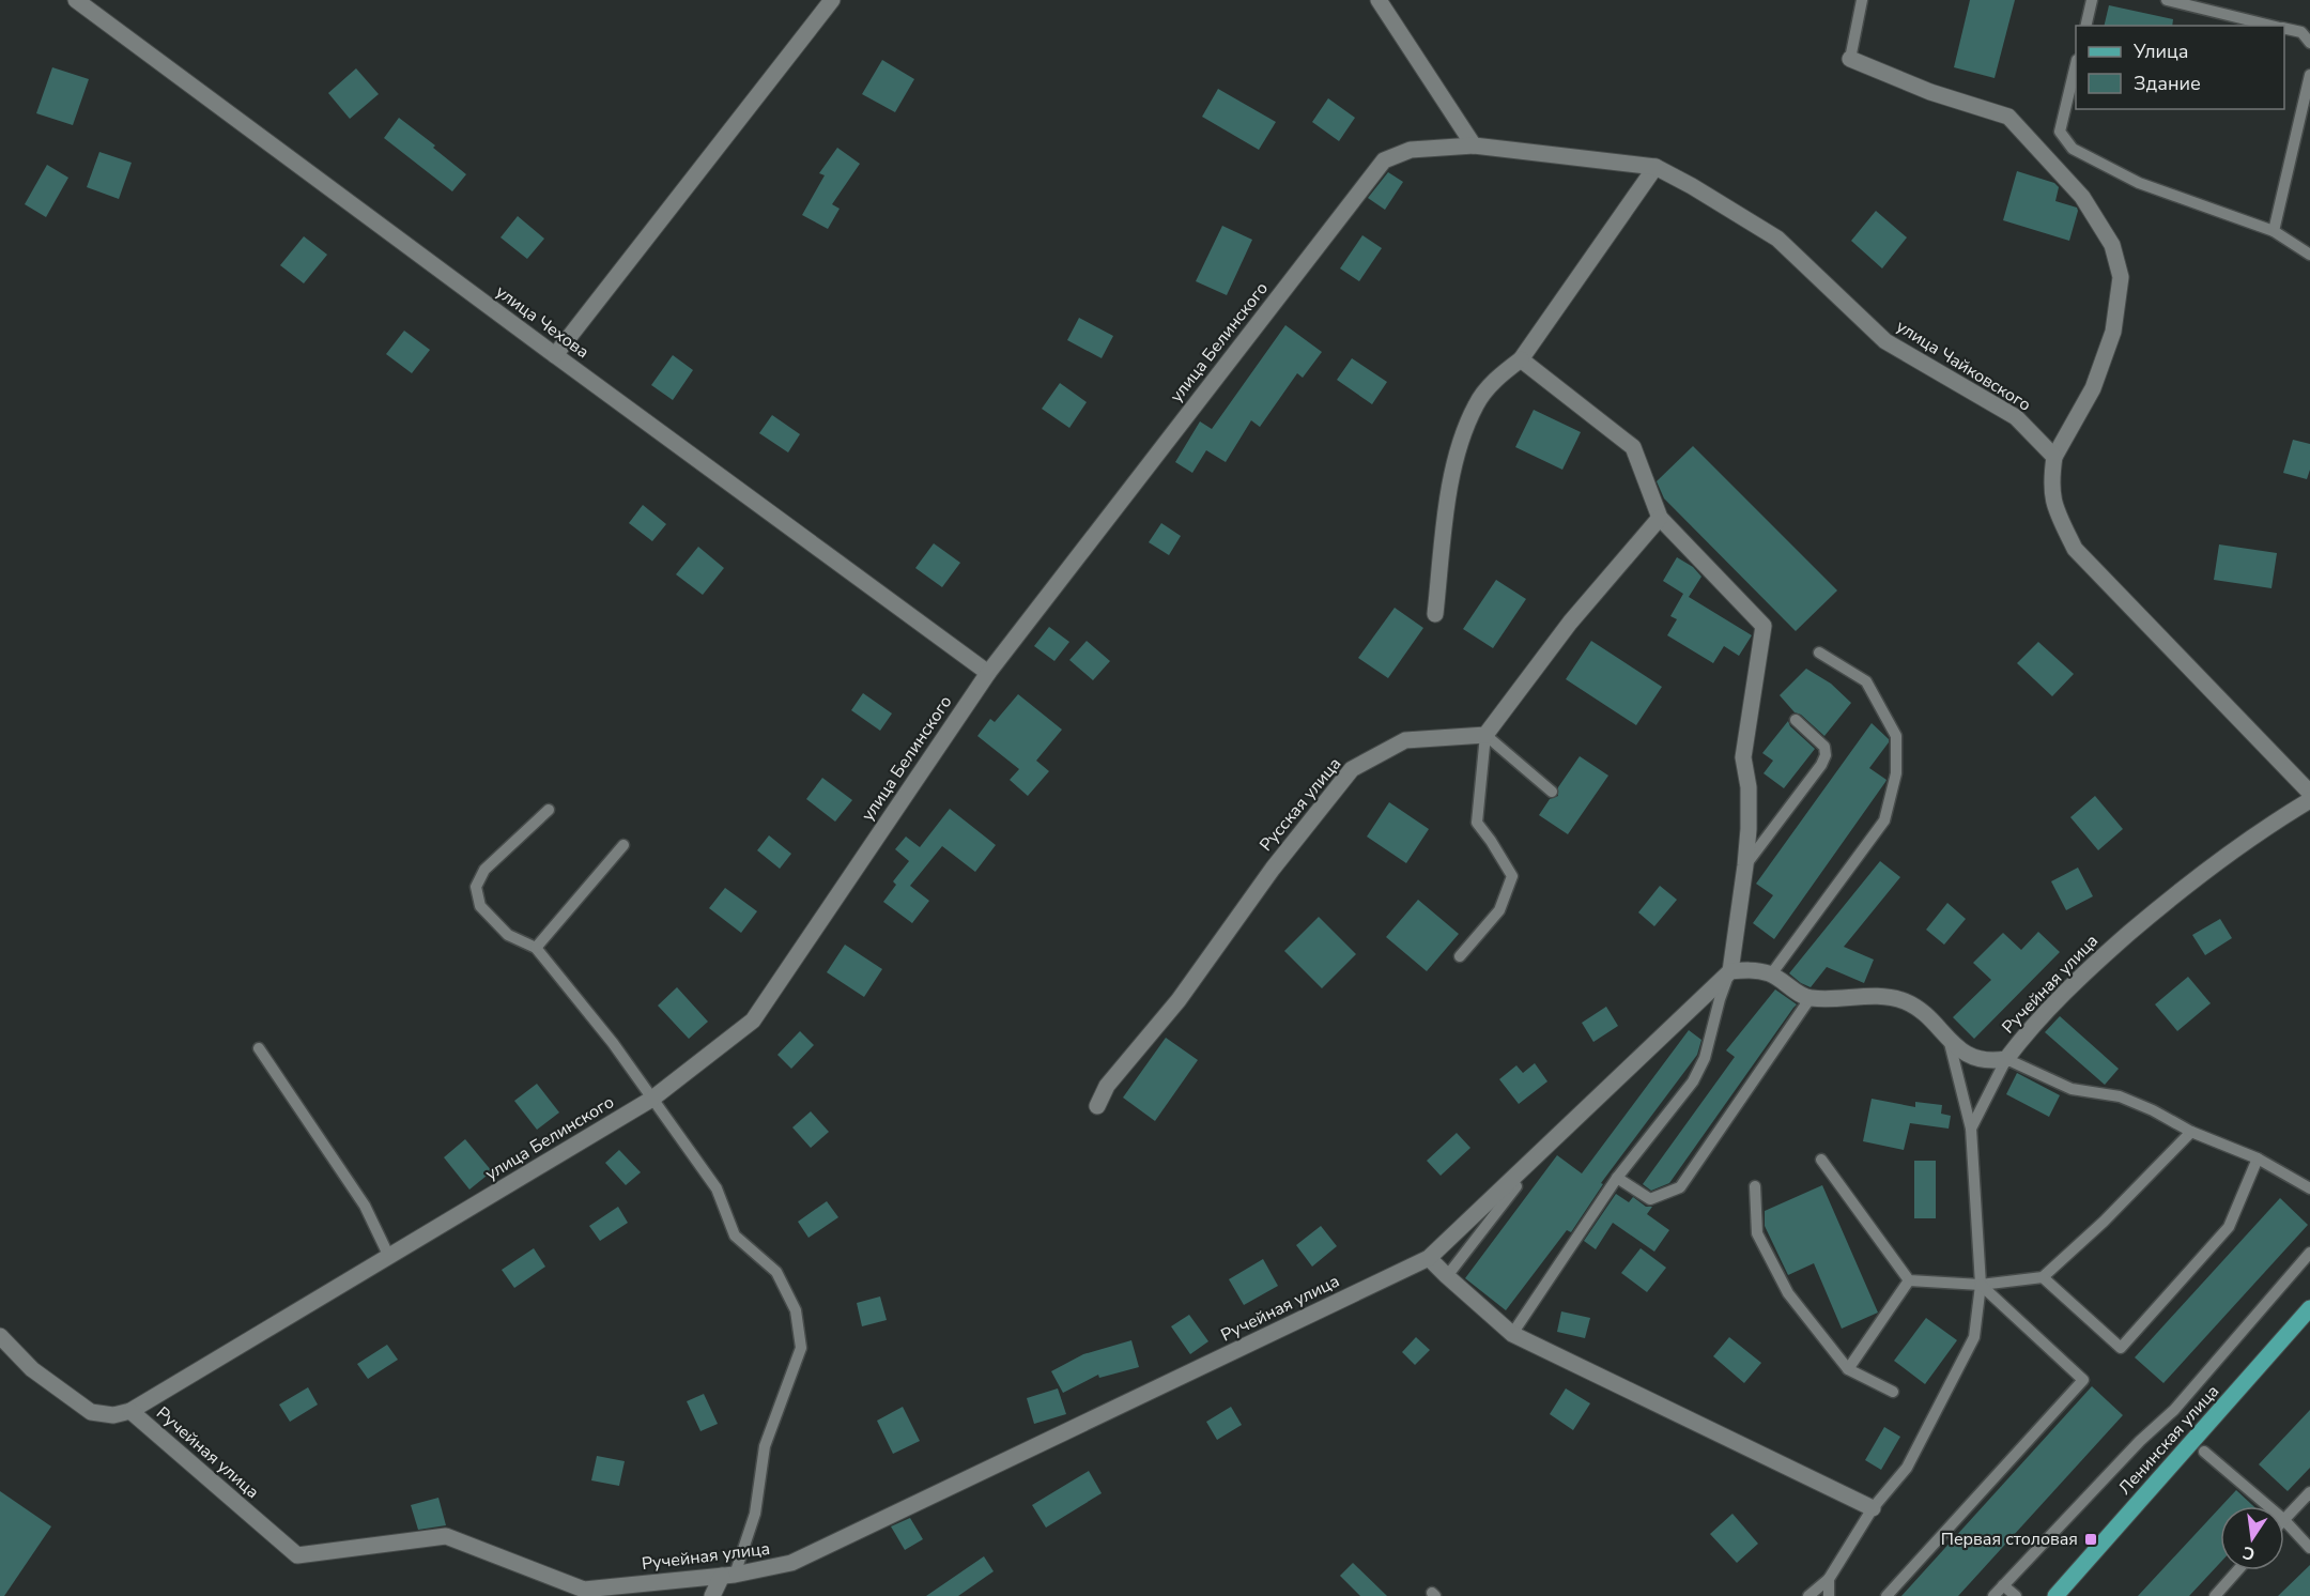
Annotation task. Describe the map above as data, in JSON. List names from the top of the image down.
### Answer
{
  "streets": {
    "main road": ["Ленинская улица"],
    "street": [
      "улица Чехова",
      "улица Белинского",
      "улица Чайковского",
      "Русская улица",
      "Ручейная улица"
    ]
  },
  "crossings": [
    ["улица Чехова", "улица Белинского"],
    ["улица Белинского", "улица Чайковского"],
    ["улица Белинского", "Ручейная улица"]
  ],
  "places": {
    "transit": ["Первая столовая"]
  },
  "legend": ["Улица", "Здание"],
  "north": "bottom"
}
